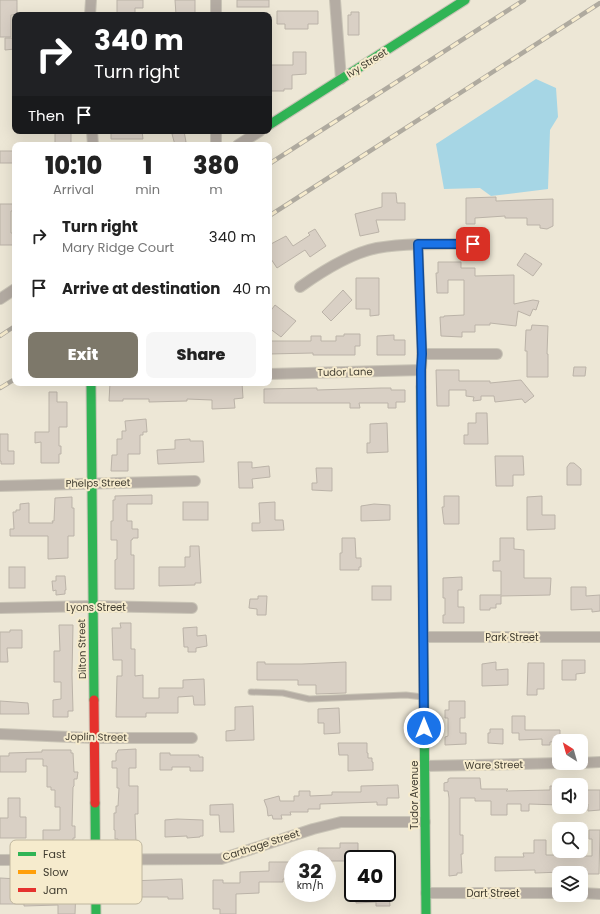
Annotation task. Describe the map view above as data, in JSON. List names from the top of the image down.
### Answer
{
  "streets": {
    "street": [
      "Ivy Street",
      "Tudor Lane",
      "Phelps Street",
      "Lyons Street",
      "Park Street",
      "Dilton Street",
      "Joplin Street",
      "Ware Street",
      "Tudor Avenue",
      "Carthage Street",
      "Dart Street"
    ]
  },
  "crossings": [
    ["Tudor Lane", "Tudor Avenue"],
    ["Phelps Street", "Dilton Street"],
    ["Lyons Street", "Dilton Street"],
    ["Park Street", "Tudor Avenue"],
    ["Dilton Street", "Joplin Street"],
    ["Ware Street", "Tudor Avenue"],
    ["Tudor Avenue", "Carthage Street"],
    ["Tudor Avenue", "Dart Street"]
  ],
  "legend": ["Fast", "Slow", "Jam"],
  "north": "top left",
  "page": {
    "turn": ["340 m", "Turn right"],
    "then": "Then",
    "eta": [
      "10:10",
      "Arrival",
      "1",
      "min",
      "380",
      "m"
    ],
    "list": [
      {
        "name": "Turn right",
        "note": "Mary Ridge Court",
        "value": "340 m"
      },
      {
        "name": "Arrive at destination",
        "value": "40 m"
      }
    ],
    "buttons": ["Exit", "Share"],
    "speed": "32 km/h",
    "limit": "40"
  }
}
